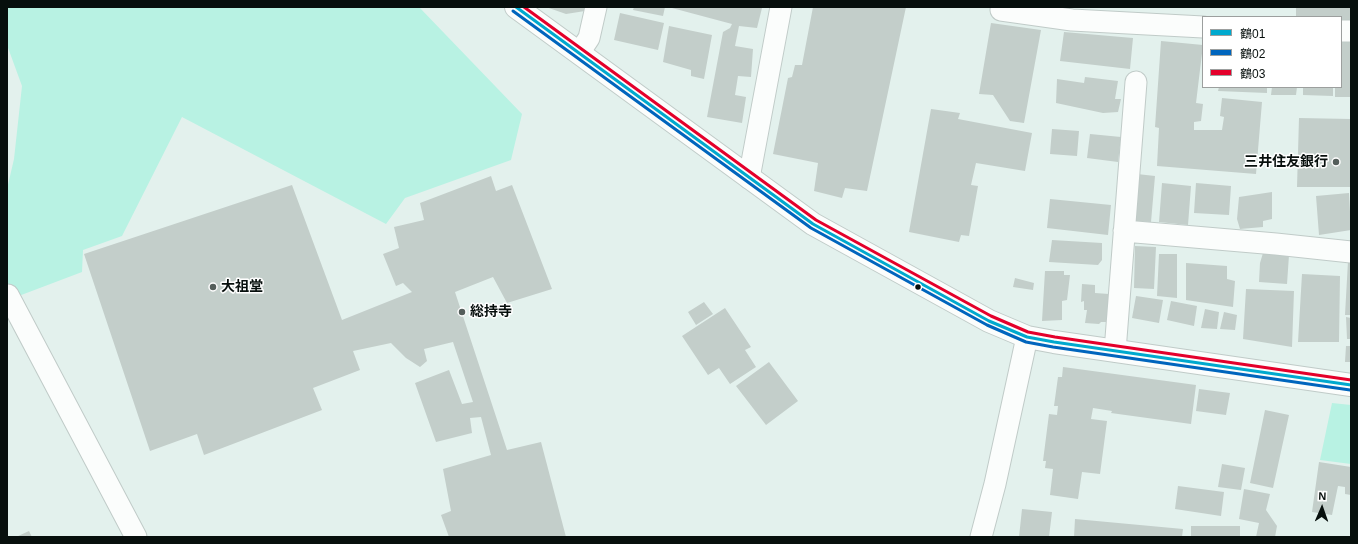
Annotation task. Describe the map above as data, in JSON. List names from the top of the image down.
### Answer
{
  "places": ["三井住友銀行", "大祖堂", "総持寺"],
  "lines": ["transit line 鶴01", "transit line 鶴03", "transit line 鶴02"],
  "legend": ["鶴01", "鶴02", "鶴03"],
  "north": "top"
}
